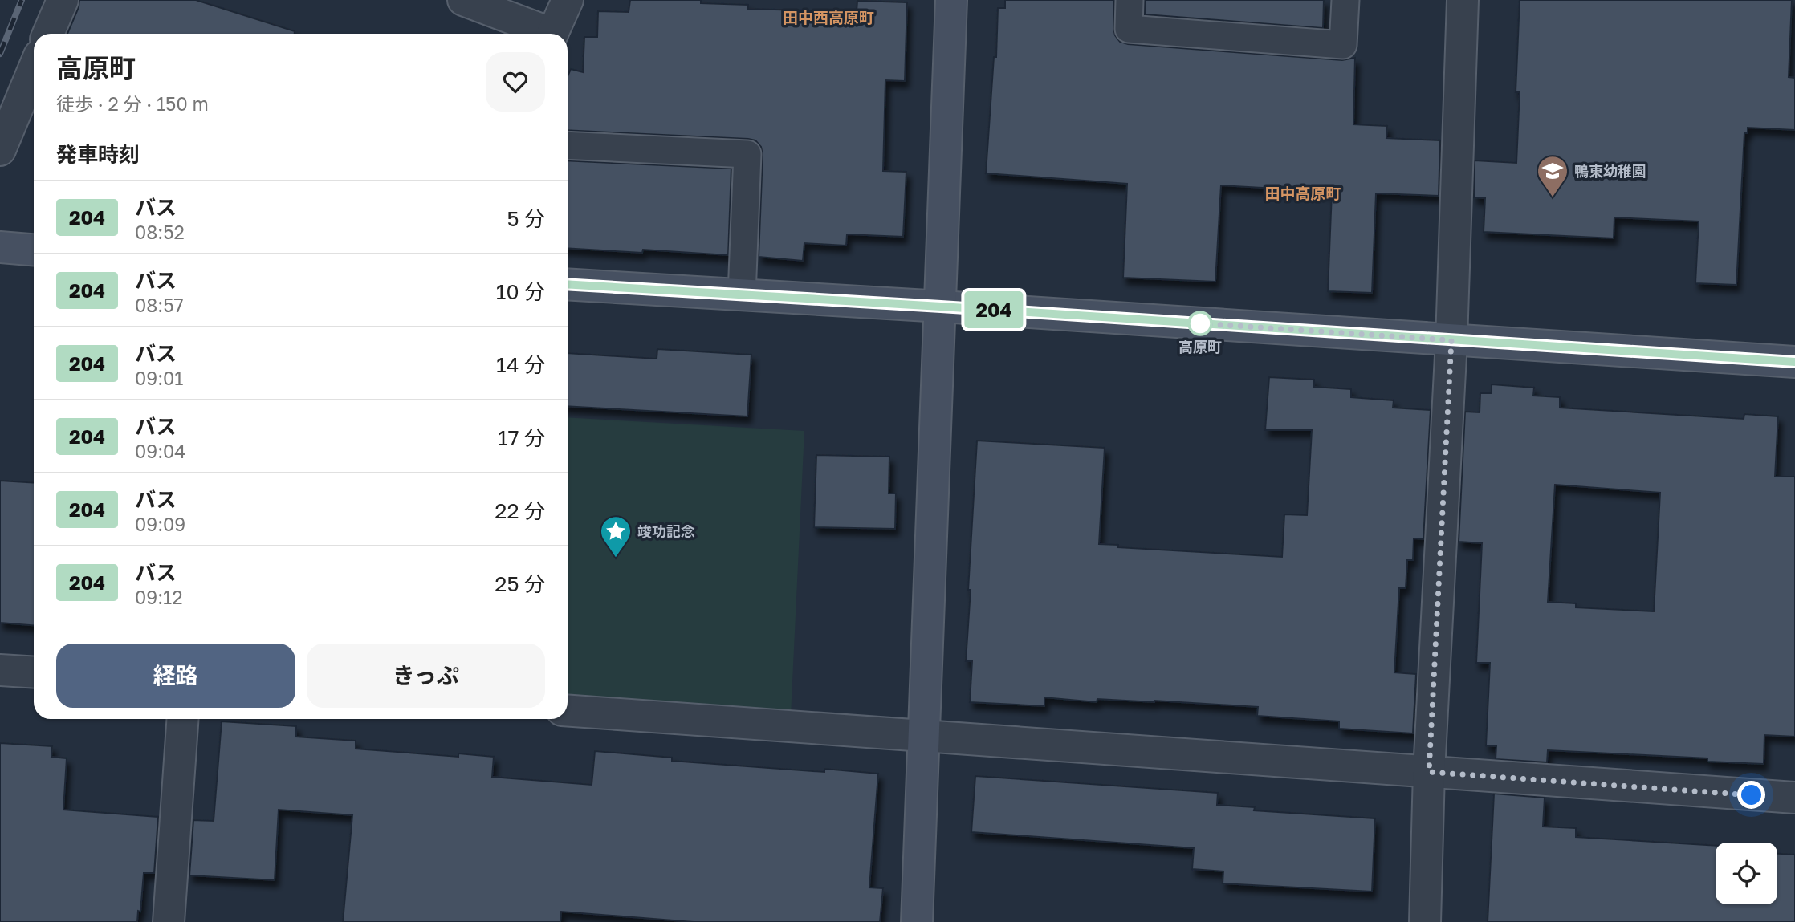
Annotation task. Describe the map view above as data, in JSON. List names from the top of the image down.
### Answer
{
  "districts": ["田中西高原町", "田中高原町"],
  "places": {
    "school or university": ["鴨東幼稚園"],
    "other": ["高原町"],
    "place": ["竣功記念"]
  },
  "lines": ["bus line 204"],
  "page": {
    "on_map": "204",
    "heading": [
      ["高原町", "徒歩 · 2 分 · 150 m"],
      "発車時刻"
    ],
    "list": [
      {
        "mark": "204",
        "name": "バス",
        "note": "08:52",
        "value": "5 分"
      },
      {
        "mark": "204",
        "name": "バス",
        "note": "08:57",
        "value": "10 分"
      },
      {
        "mark": "204",
        "name": "バス",
        "note": "09:01",
        "value": "14 分"
      },
      {
        "mark": "204",
        "name": "バス",
        "note": "09:04",
        "value": "17 分"
      },
      {
        "mark": "204",
        "name": "バス",
        "note": "09:09",
        "value": "22 分"
      },
      {
        "mark": "204",
        "name": "バス",
        "note": "09:12",
        "value": "25 分"
      }
    ],
    "buttons": ["経路", "きっぷ"]
  }
}
